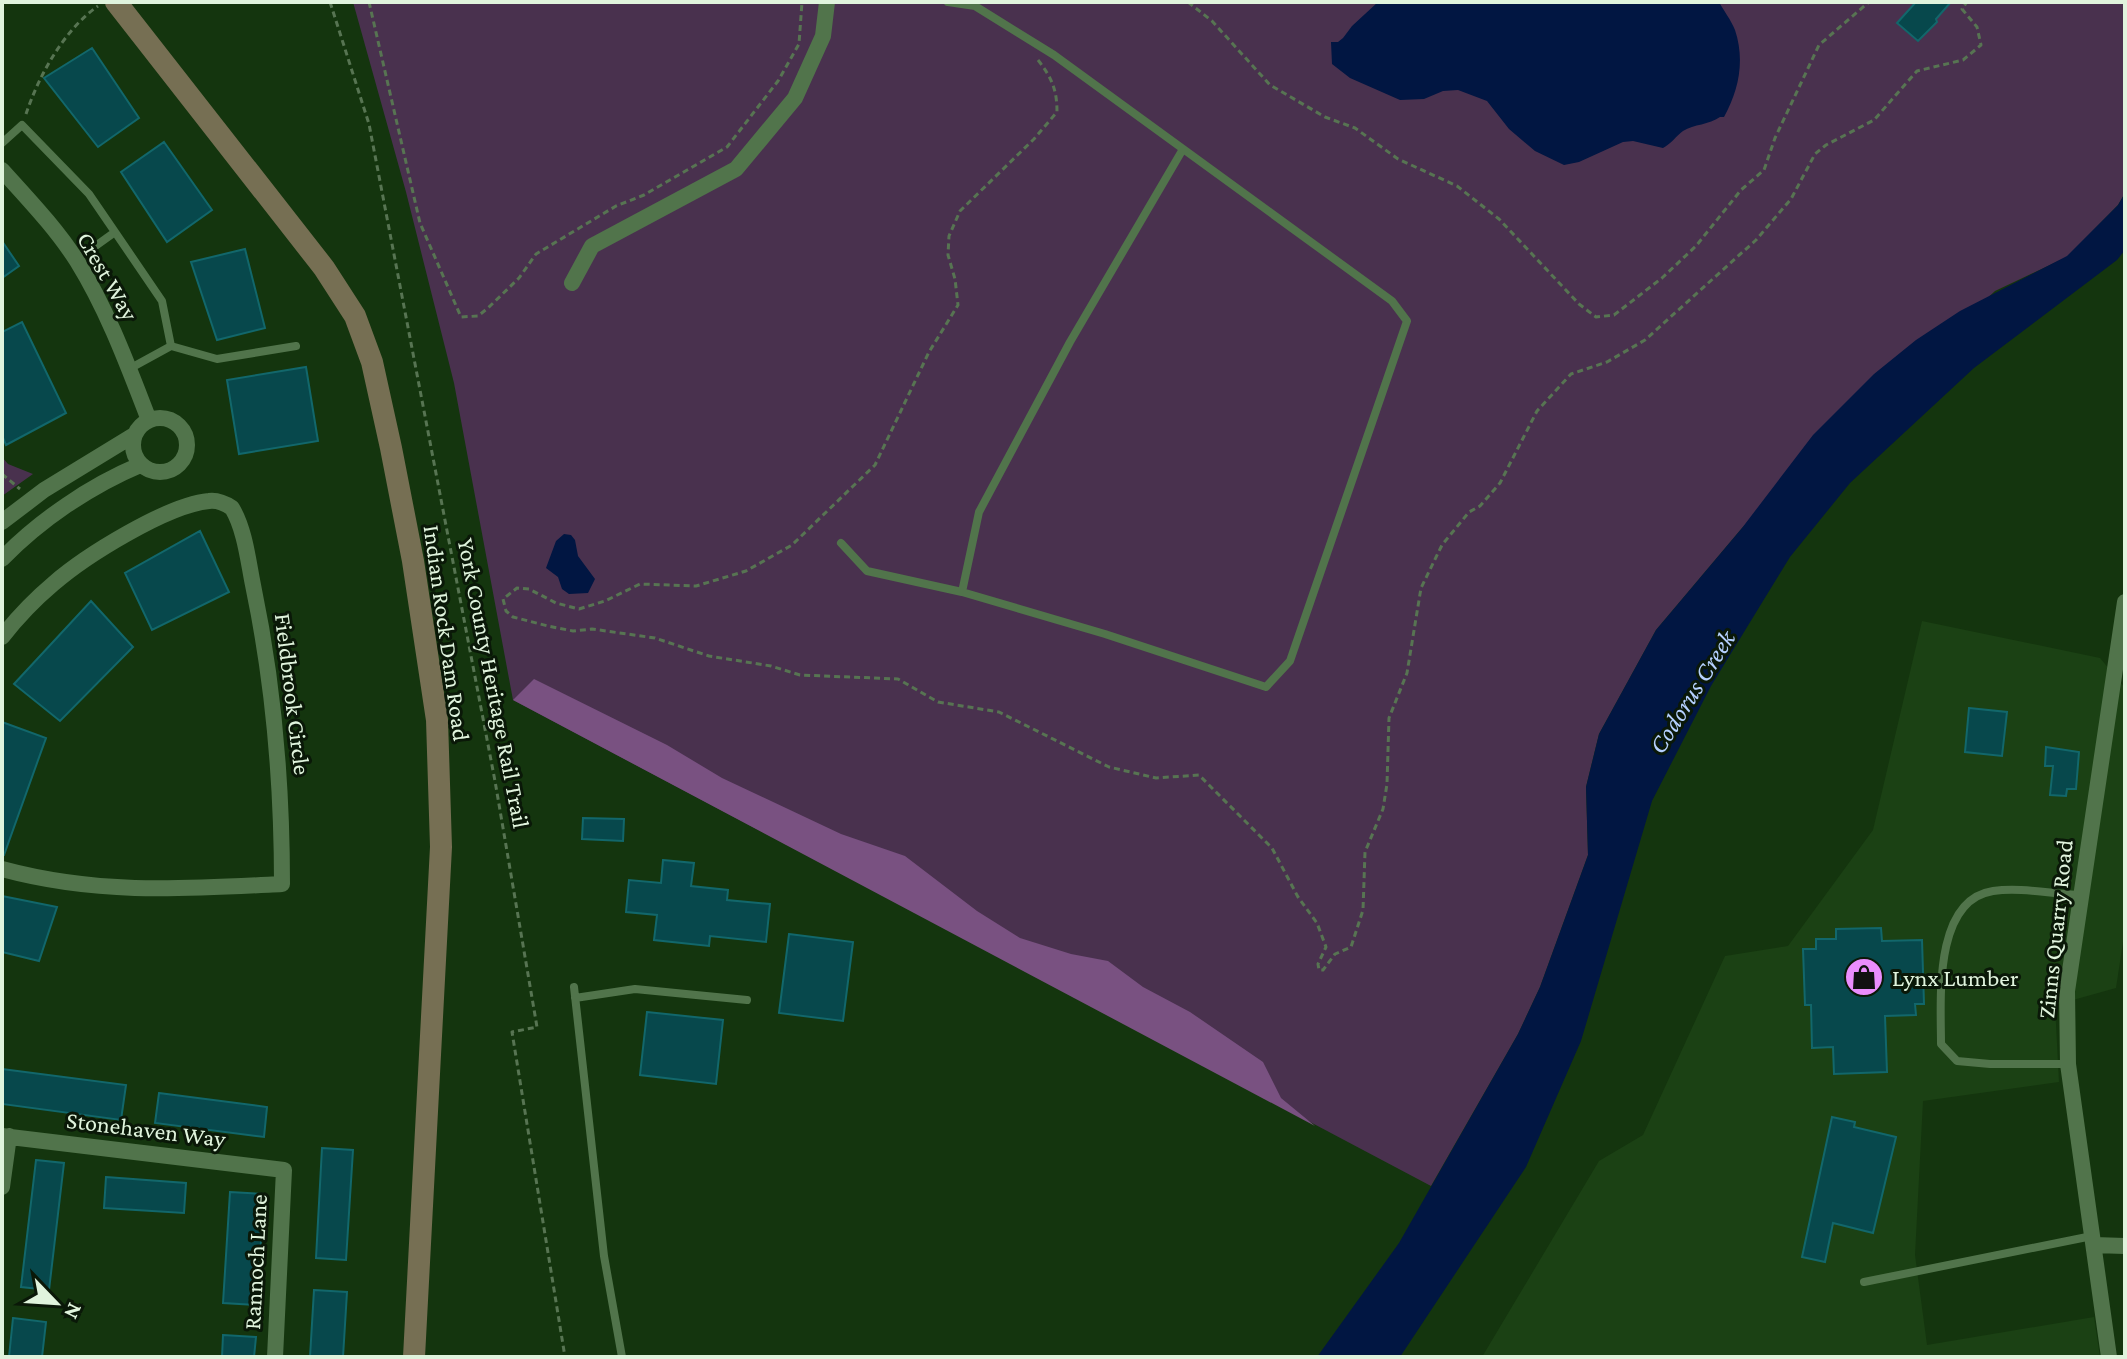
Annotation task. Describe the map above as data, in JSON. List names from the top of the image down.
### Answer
{
  "streets": {
    "street": [
      "Crest Way",
      "Indian Rock Dam Road",
      "Fieldbrook Circle",
      "Zinns Quarry Road",
      "Stonehaven Way",
      "Rannoch Lane"
    ],
    "path": ["York County Heritage Rail Trail"]
  },
  "crossings": [
    ["Stonehaven Way", "Rannoch Lane"]
  ],
  "water": ["Codorus Creek"],
  "places": {
    "shop": ["Lynx Lumber"]
  },
  "north": "bottom right"
}
